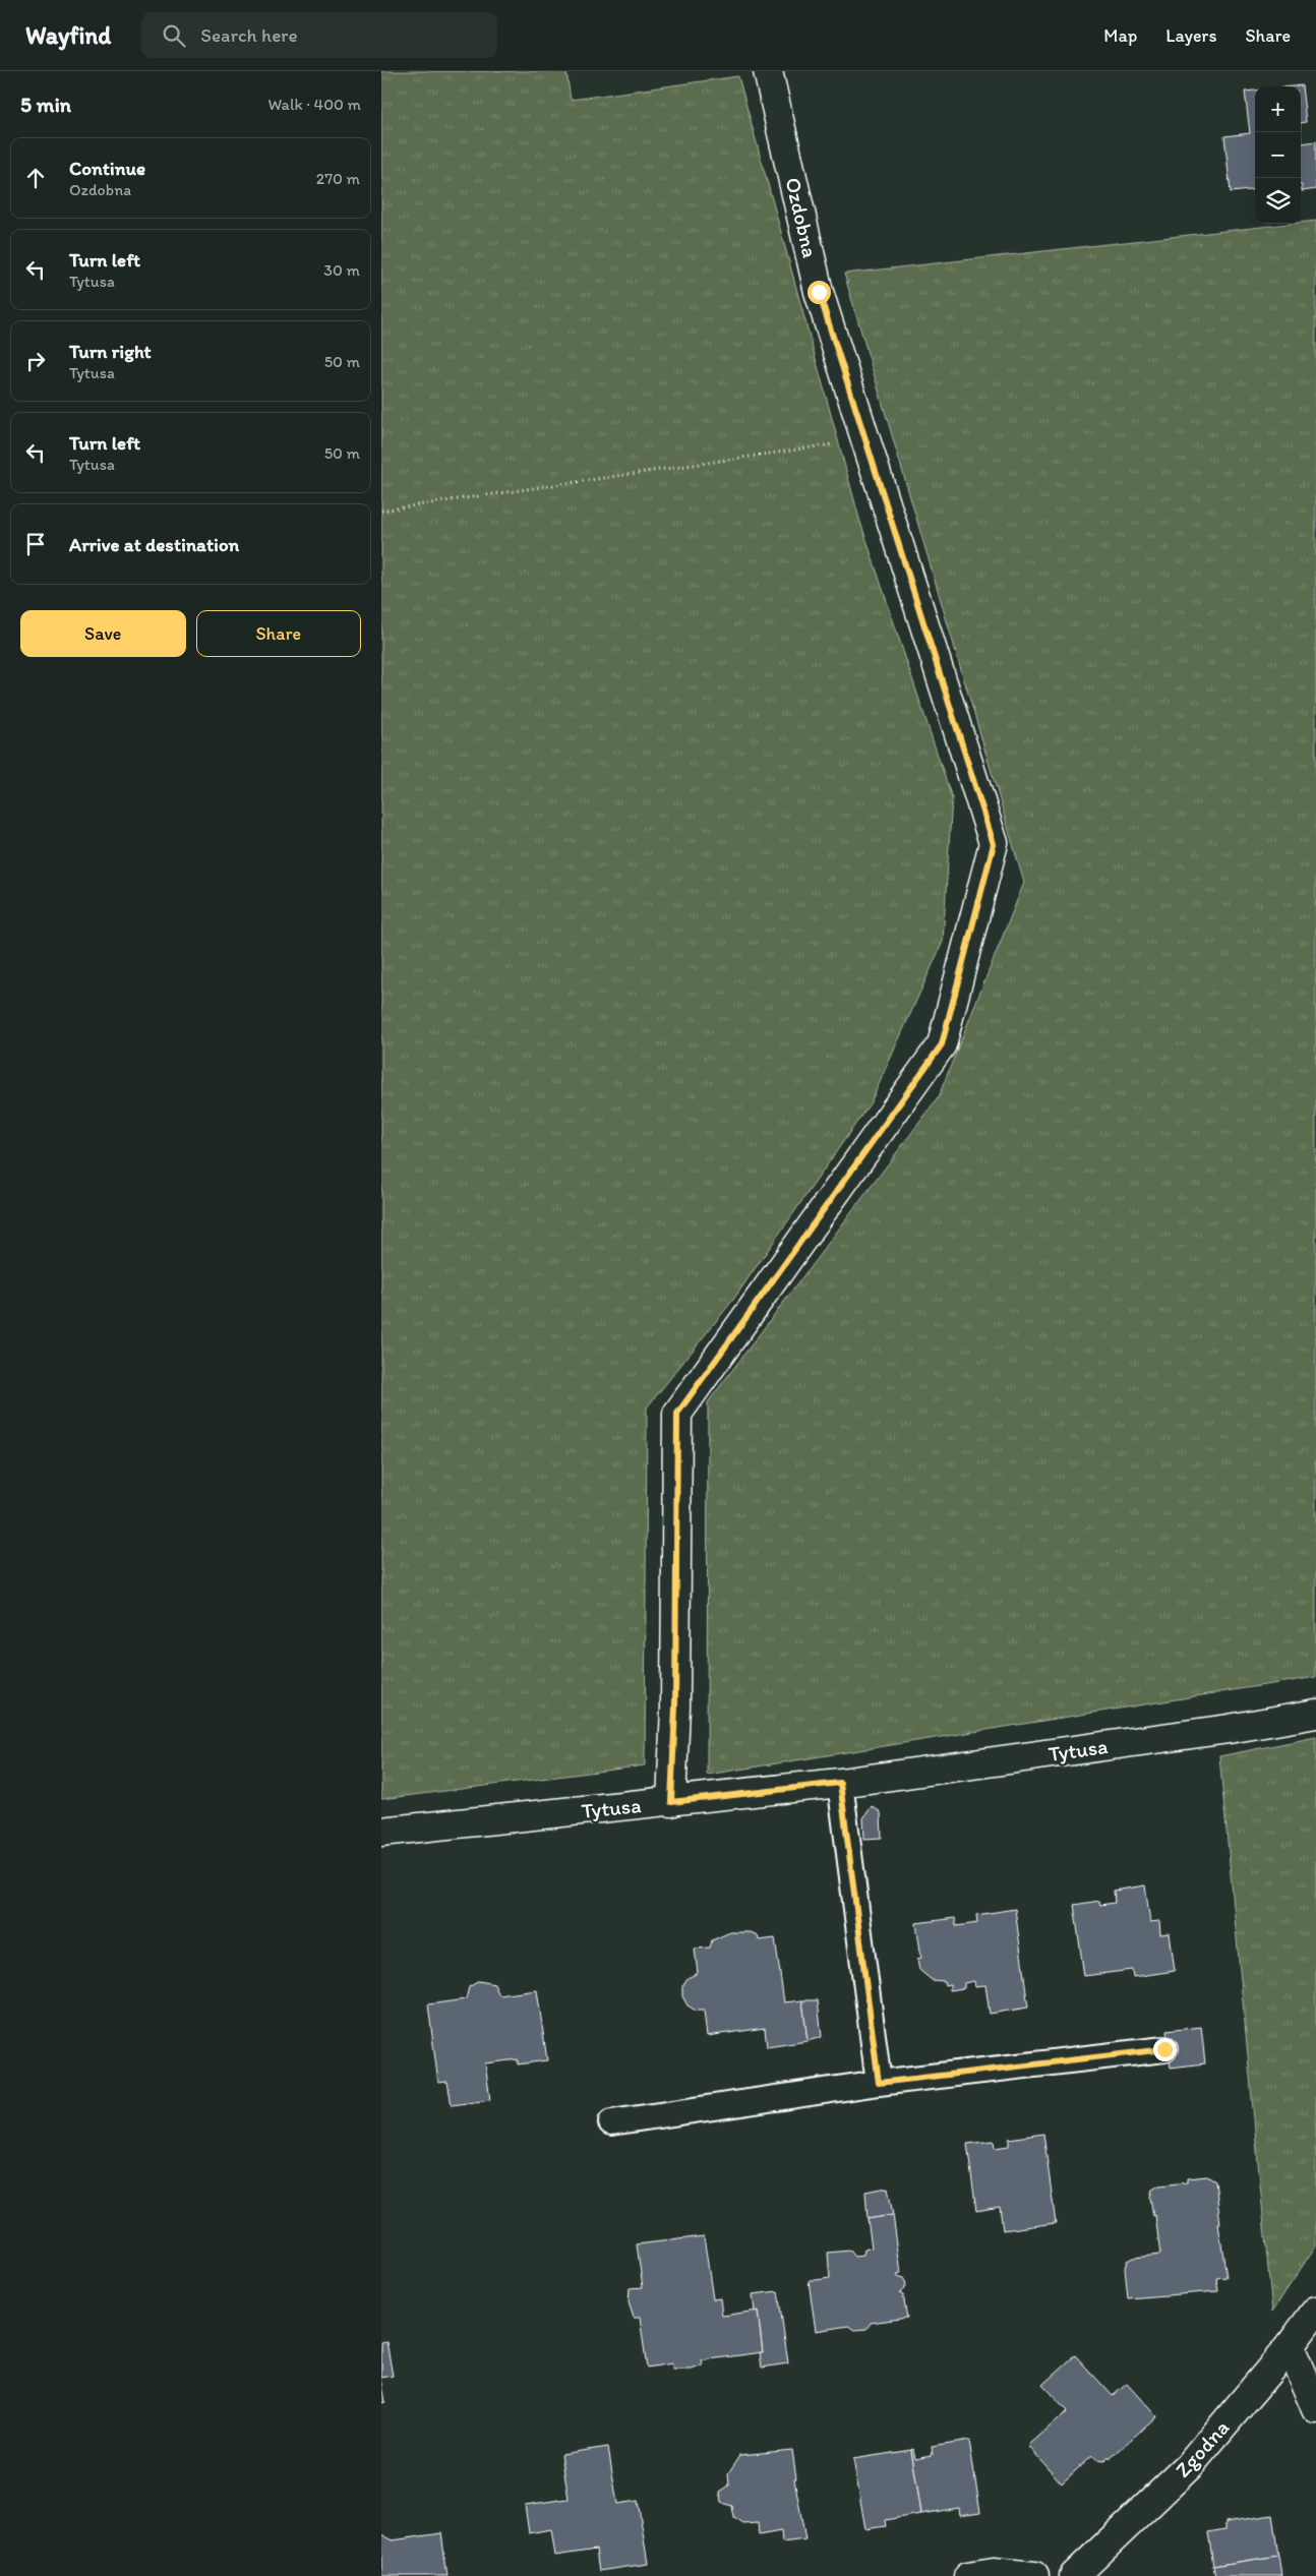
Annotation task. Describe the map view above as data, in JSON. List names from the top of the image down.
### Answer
{
  "streets": {
    "street": ["Ozdobna", "Tytusa", "Zgodna"]
  },
  "crossings": [
    ["Ozdobna", "Tytusa"]
  ],
  "page": {
    "header": "Wayfind",
    "search": "Search here",
    "nav": ["Map", "Layers", "Share"],
    "heading": ["5 min", "Walk · 400 m"],
    "map_buttons": ["+", "−"],
    "list": [
      ["Continue", "Ozdobna", "270 m"],
      ["Turn left", "Tytusa", "30 m"],
      ["Turn right", "Tytusa", "50 m"],
      ["Turn left", "Tytusa", "50 m"],
      "Arrive at destination"
    ],
    "buttons": ["Save", "Share"]
  }
}
